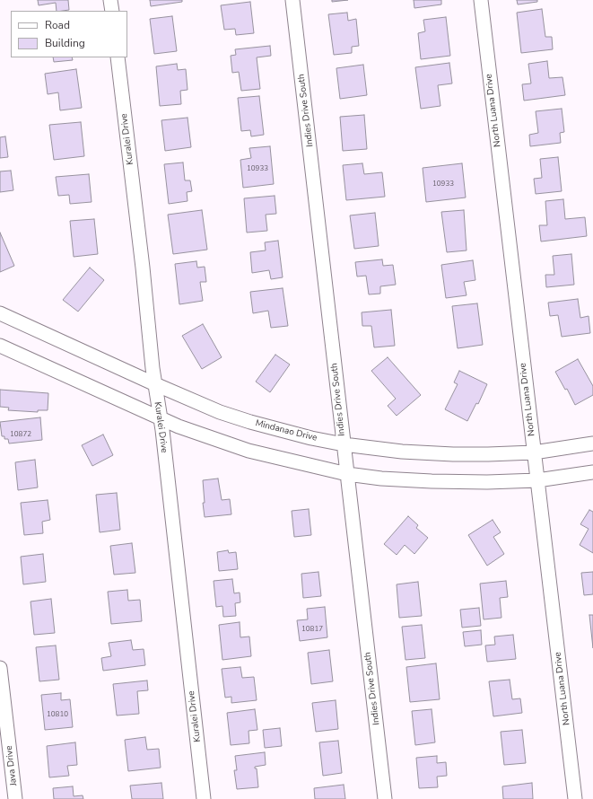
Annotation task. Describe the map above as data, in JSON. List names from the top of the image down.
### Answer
{
  "streets": {
    "street": [
      "Indies Drive South",
      "North Luana Drive",
      "Kuralei Drive",
      "Mindanao Drive",
      "Java Drive"
    ]
  },
  "crossings": [
    ["Indies Drive South", "Mindanao Drive"],
    ["North Luana Drive", "Mindanao Drive"],
    ["Kuralei Drive", "Mindanao Drive"]
  ],
  "house_numbers": [
    "10933",
    "10933",
    "10872",
    "10817",
    "10810"
  ],
  "legend": ["Road", "Building"]
}
